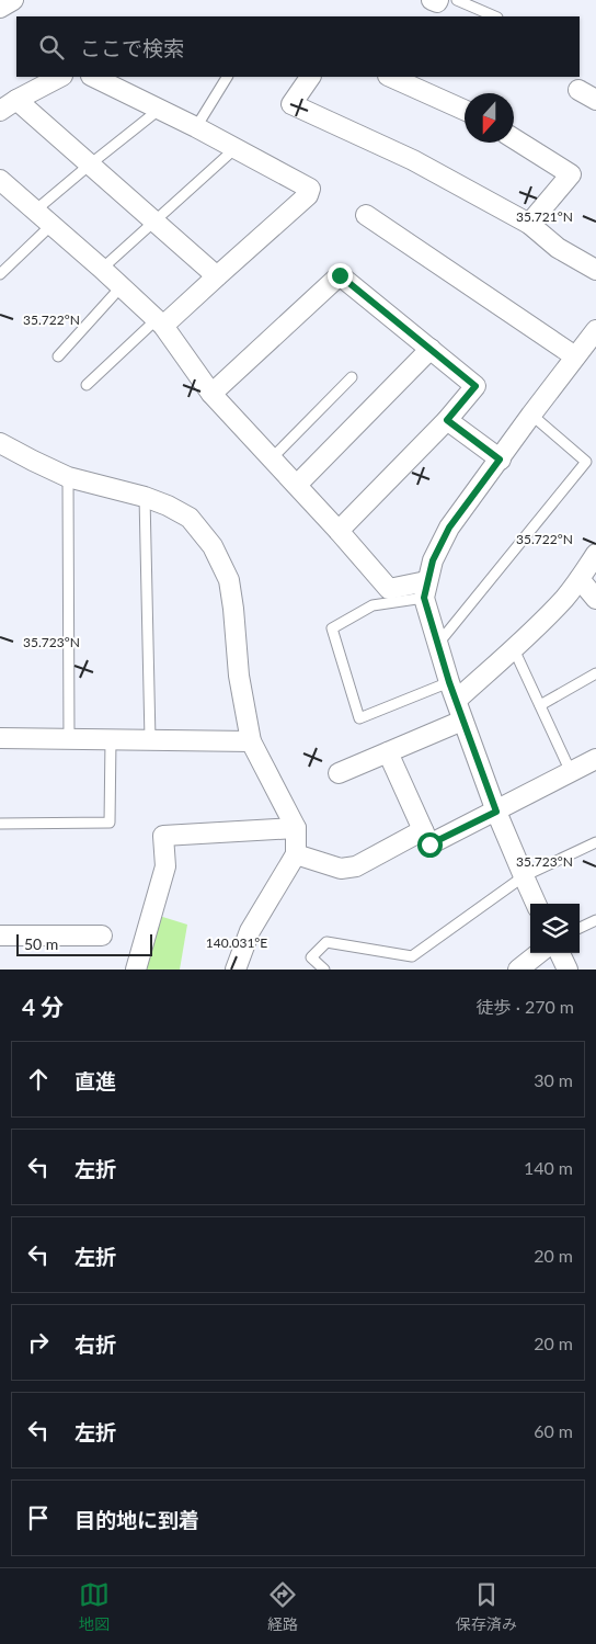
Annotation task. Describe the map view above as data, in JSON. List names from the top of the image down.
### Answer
{
  "scale_bar": "50 m",
  "north": "bottom",
  "page": {
    "search": "ここで検索",
    "scale": "50 m",
    "heading": ["4 分", "徒歩 · 270 m"],
    "list": [
      ["直進", "30 m"],
      ["左折", "140 m"],
      ["左折", "20 m"],
      ["右折", "20 m"],
      ["左折", "60 m"],
      "目的地に到着"
    ],
    "nav": ["地図", "経路", "保存済み"]
  },
  "coordinates": [
    "35.721°N",
    "35.722°N",
    "35.723°N",
    "140.031°E"
  ]
}
